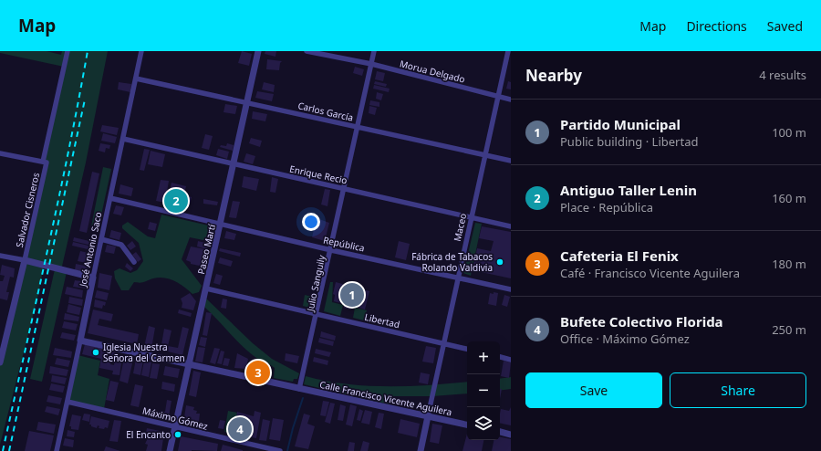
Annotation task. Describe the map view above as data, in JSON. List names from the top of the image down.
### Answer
{
  "streets": {
    "street": [
      "Morua Delgado",
      "Carlos García",
      "Enrique Recio",
      "Salvador Cisneros",
      "Maceo",
      "República",
      "José Antonio Saco",
      "Paseo Martí",
      "Julio Sanguily",
      "Libertad",
      "Calle Francisco Vicente Aguilera",
      "Máximo Gómez"
    ]
  },
  "crossings": [
    ["Morua Delgado", "Maceo"],
    ["Morua Delgado", "Julio Sanguily"],
    ["Carlos García", "Maceo"],
    ["Carlos García", "José Antonio Saco"],
    ["Carlos García", "Paseo Martí"],
    ["Carlos García", "Julio Sanguily"],
    ["Enrique Recio", "Maceo"],
    ["Enrique Recio", "José Antonio Saco"],
    ["Enrique Recio", "Paseo Martí"],
    ["Enrique Recio", "Julio Sanguily"],
    ["Maceo", "República"],
    ["Maceo", "Libertad"],
    ["Maceo", "Calle Francisco Vicente Aguilera"],
    ["República", "José Antonio Saco"],
    ["República", "Paseo Martí"],
    ["República", "Julio Sanguily"],
    ["José Antonio Saco", "Calle Francisco Vicente Aguilera"],
    ["José Antonio Saco", "Máximo Gómez"],
    ["Paseo Martí", "Libertad"],
    ["Paseo Martí", "Calle Francisco Vicente Aguilera"],
    ["Paseo Martí", "Máximo Gómez"],
    ["Julio Sanguily", "Libertad"],
    ["Julio Sanguily", "Calle Francisco Vicente Aguilera"]
  ],
  "places": ["Fábrica de Tabacos Rolando Valdivia", "Iglesia Nuestra Señora del Carmen", "El Encanto"],
  "page": {
    "header": "Map",
    "nav": ["Map", "Directions", "Saved"],
    "heading": ["Nearby", "4 results"],
    "list": [
      {
        "mark": "1",
        "name": "Partido Municipal",
        "note": "Public building · Libertad",
        "value": "100 m"
      },
      {
        "mark": "2",
        "name": "Antiguo Taller Lenin",
        "note": "Place · República",
        "value": "160 m"
      },
      {
        "mark": "3",
        "name": "Cafeteria El Fenix",
        "note": "Café · Francisco Vicente Aguilera",
        "value": "180 m"
      },
      {
        "mark": "4",
        "name": "Bufete Colectivo Florida",
        "note": "Office · Máximo Gómez",
        "value": "250 m"
      }
    ],
    "pins": [
      "2",
      "1",
      "3",
      "4"
    ],
    "map_buttons": ["+", "−"],
    "buttons": ["Save", "Share"]
  }
}
